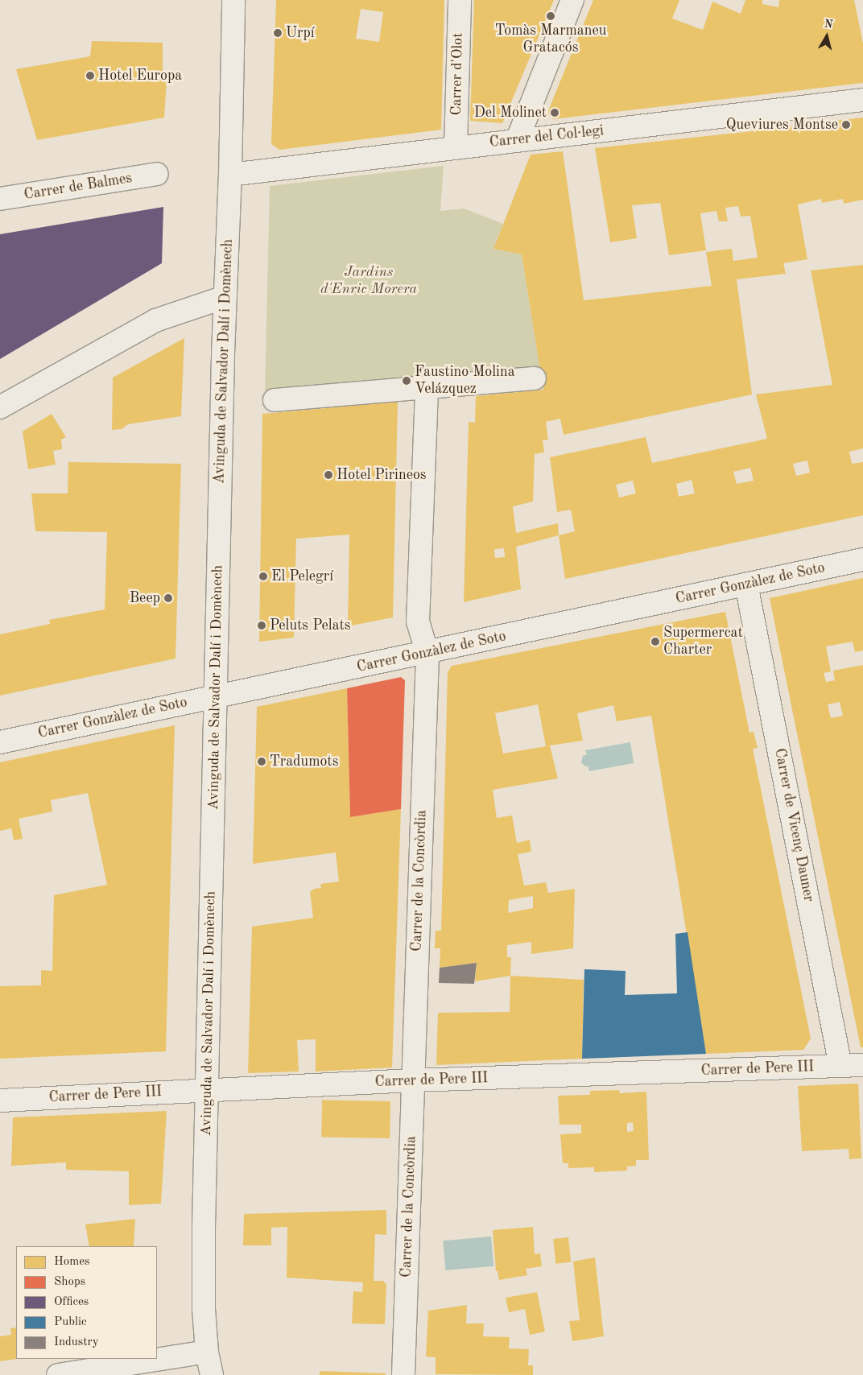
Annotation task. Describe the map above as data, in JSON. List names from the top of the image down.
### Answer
{
  "streets": {
    "street": [
      "Carrer d'Olot",
      "Carrer del Col·legi",
      "Carrer de Balmes",
      "Avinguda de Salvador Dalí i Domènech",
      "Carrer Gonzàlez de Soto",
      "Carrer de Vicenç Dauner",
      "Carrer de la Concòrdia",
      "Carrer de Pere III"
    ]
  },
  "crossings": [
    ["Carrer d'Olot", "Carrer del Col·legi"],
    ["Carrer del Col·legi", "Avinguda de Salvador Dalí i Domènech"],
    ["Avinguda de Salvador Dalí i Domènech", "Carrer Gonzàlez de Soto"],
    ["Avinguda de Salvador Dalí i Domènech", "Carrer de Pere III"],
    ["Carrer Gonzàlez de Soto", "Carrer de Vicenç Dauner"],
    ["Carrer Gonzàlez de Soto", "Carrer de la Concòrdia"],
    ["Carrer de Vicenç Dauner", "Carrer de Pere III"],
    ["Carrer de la Concòrdia", "Carrer de Pere III"]
  ],
  "parks": ["Jardins d'Enric Morera"],
  "places": [
    "Tomàs Marmaneu Gratacós",
    "Urpí",
    "Hotel Europa",
    "Del Molinet",
    "Queviures Montse",
    "Faustino Molina Velázquez",
    "Hotel Pirineos",
    "El Pelegrí",
    "Beep",
    "Peluts Pelats",
    "Supermercat Charter",
    "Tradumots"
  ],
  "legend": [
    "Homes",
    "Shops",
    "Offices",
    "Public",
    "Industry"
  ],
  "north": "top"
}
